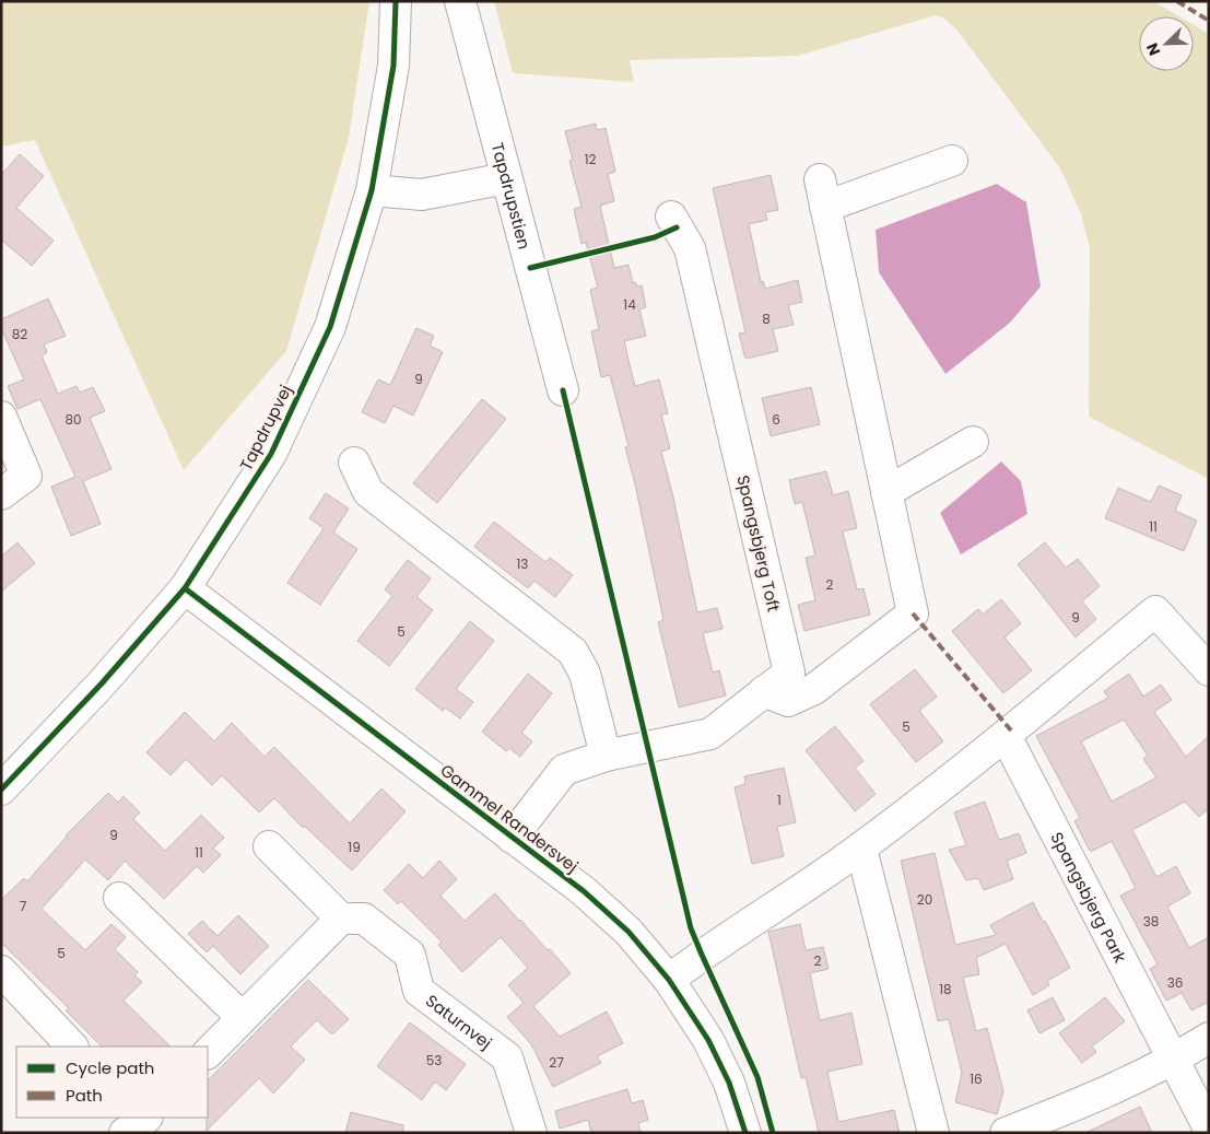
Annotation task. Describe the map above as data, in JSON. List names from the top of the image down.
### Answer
{
  "streets": {
    "street": [
      "Tapdrupstien",
      "Tapdrupvej",
      "Spangsbjerg Toft",
      "Gammel Randersvej",
      "Spangsbjerg Park",
      "Saturnvej"
    ]
  },
  "crossings": [
    ["Tapdrupvej", "Gammel Randersvej"],
    ["Spangsbjerg Toft", "Gammel Randersvej"]
  ],
  "house_numbers": [
    "12",
    "14",
    "8",
    "82",
    "9",
    "80",
    "6",
    "11",
    "13",
    "2",
    "9",
    "5",
    "5",
    "1",
    "9",
    "19",
    "11",
    "20",
    "7",
    "38",
    "5",
    "2",
    "36",
    "18",
    "53",
    "27",
    "16"
  ],
  "legend": ["Cycle path", "Path"],
  "north": "bottom left"
}
